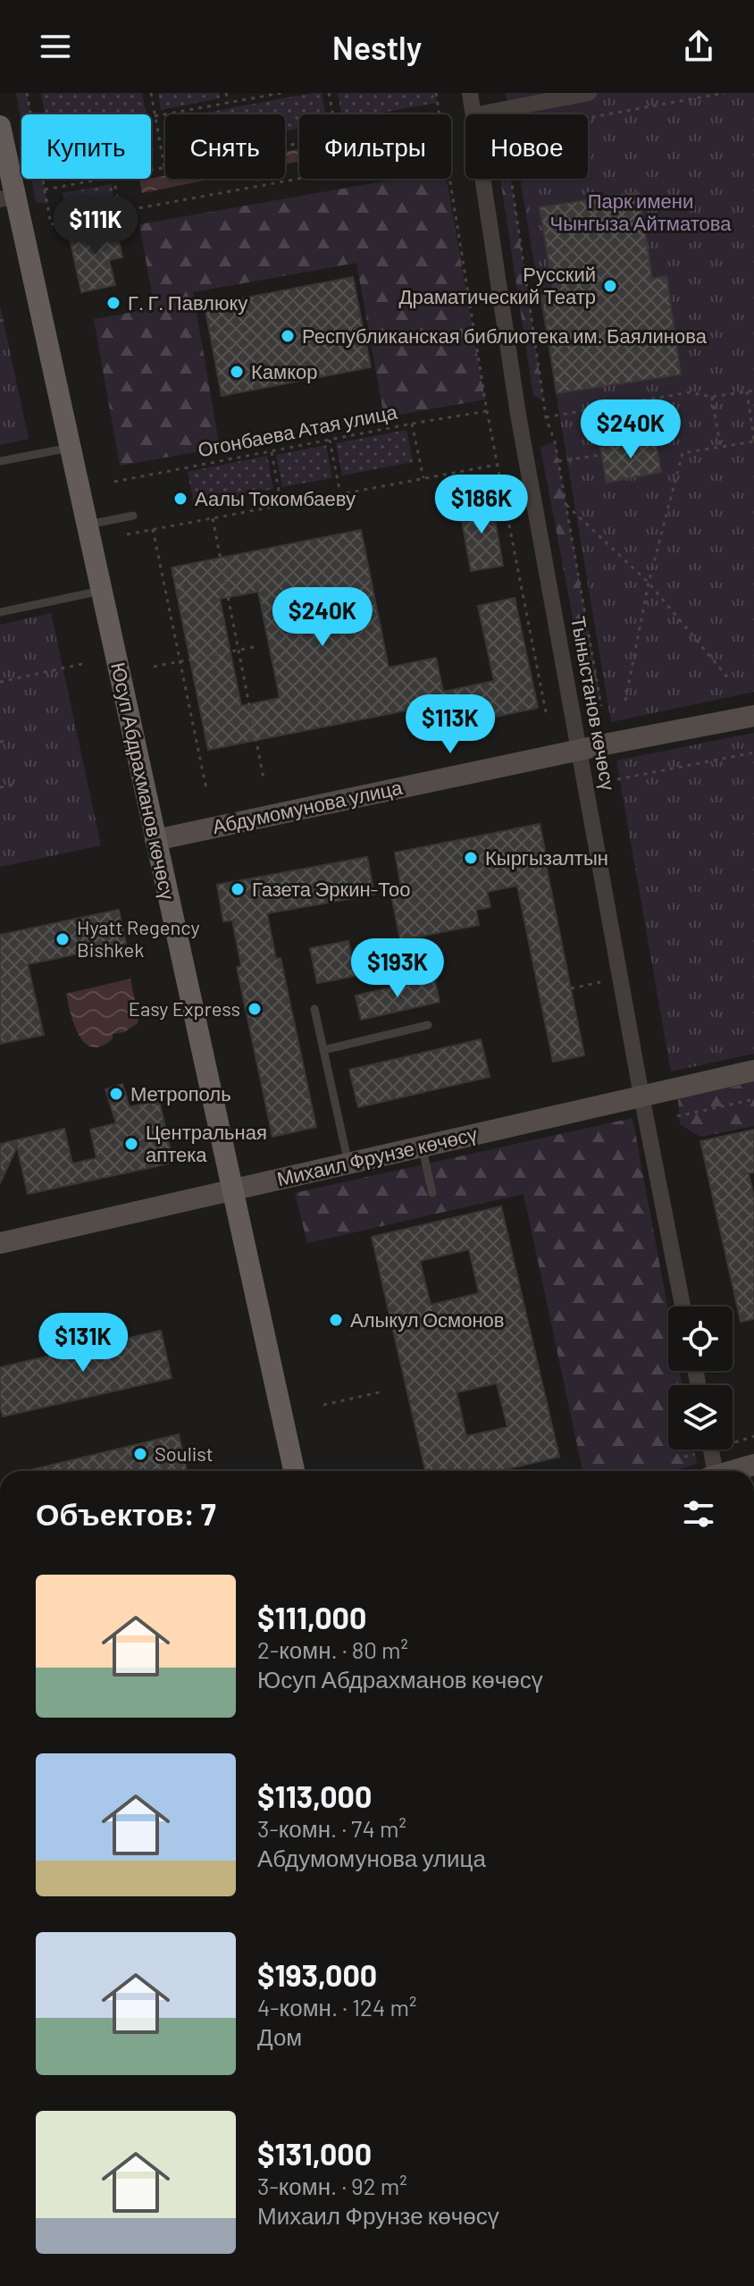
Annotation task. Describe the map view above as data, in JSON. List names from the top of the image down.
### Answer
{
  "streets": {
    "main road": ["Юсуп Абдрахманов көчөсү", "Абдумомунова улица", "Михаил Фрунзе көчөсү"],
    "street": ["Тыныстанов көчөсү"],
    "path": ["Огонбаева Атая улица"]
  },
  "crossings": [
    ["Тыныстанов көчөсү", "Абдумомунова улица"],
    ["Тыныстанов көчөсү", "Михаил Фрунзе көчөсү"],
    ["Юсуп Абдрахманов көчөсү", "Абдумомунова улица"],
    ["Юсуп Абдрахманов көчөсү", "Михаил Фрунзе көчөсү"]
  ],
  "parks": ["Парк имени Чынгыза Айтматова"],
  "places": [
    "Русский Драматический Театр",
    "Г. Г. Павлюку",
    "Республиканская библиотека им. Баялинова",
    "Камкор",
    "Аалы Токомбаеву",
    "Кыргызалтын",
    "Газета Эркин-Тоо",
    "Hyatt Regency Bishkek",
    "Easy Express",
    "Метрополь",
    "Центральная аптека",
    "Алыкул Осмонов",
    "Soulist"
  ],
  "page": {
    "header": "Nestly",
    "chip": [
      "Купить",
      "Снять",
      "Фильтры",
      "Новое"
    ],
    "price": [
      "$111K",
      "$240K",
      "$186K",
      "$240K",
      "$113K",
      "$193K",
      "$131K"
    ],
    "heading": "Объектов: 7",
    "list": [
      {
        "name": "$111,000",
        "note": "2-комн. · 80 m² · Юсуп Абдрахманов көчөсү"
      },
      {
        "name": "$113,000",
        "note": "3-комн. · 74 m² · Абдумомунова улица"
      },
      {
        "name": "$193,000",
        "note": "4-комн. · 124 m² · Дом"
      },
      {
        "name": "$131,000",
        "note": "3-комн. · 92 m² · Михаил Фрунзе көчөсү"
      }
    ]
  }
}
